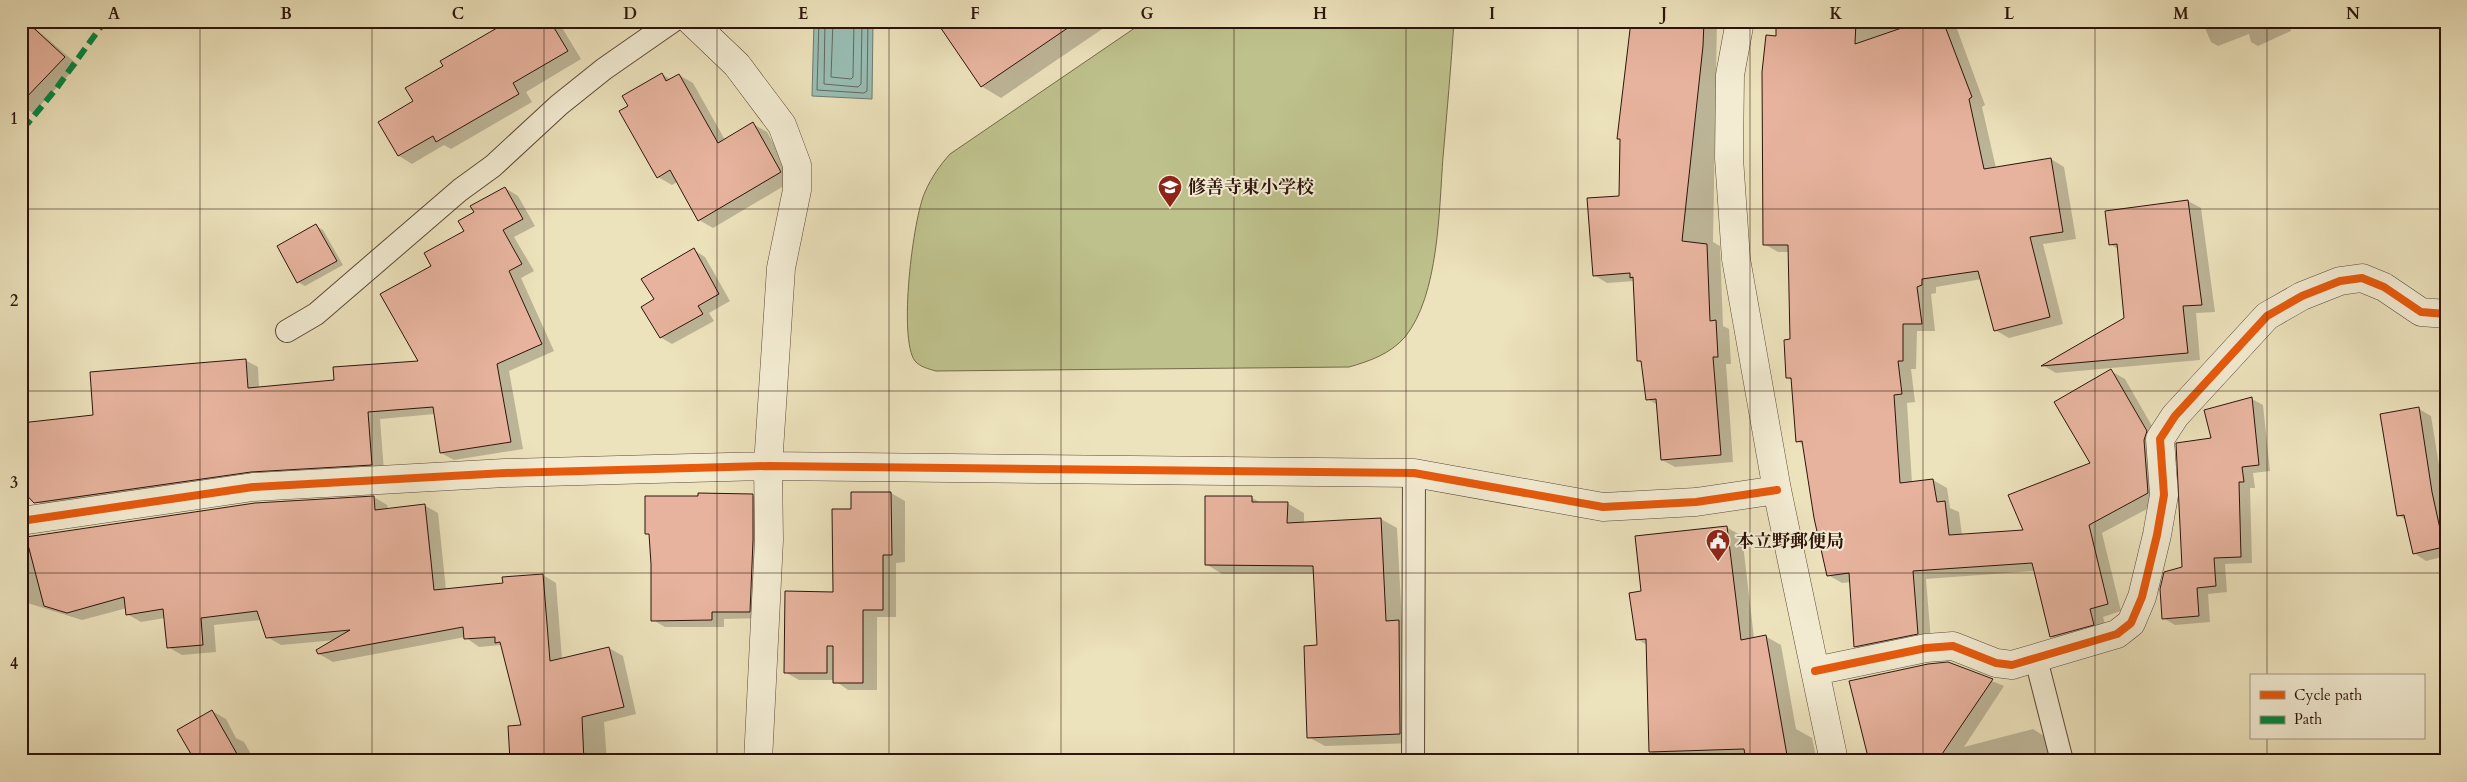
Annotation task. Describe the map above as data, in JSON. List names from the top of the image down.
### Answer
{
  "places": {
    "school or university": ["修善寺東小学校"],
    "public building": ["本立野郵便局"]
  },
  "legend": ["Cycle path", "Path"],
  "grid": {
    "columns": [
      "A",
      "B",
      "C",
      "D",
      "E",
      "F",
      "G",
      "H",
      "I",
      "J",
      "K",
      "L",
      "M",
      "N"
    ],
    "rows": [
      "1",
      "2",
      "3",
      "4"
    ]
  }
}
